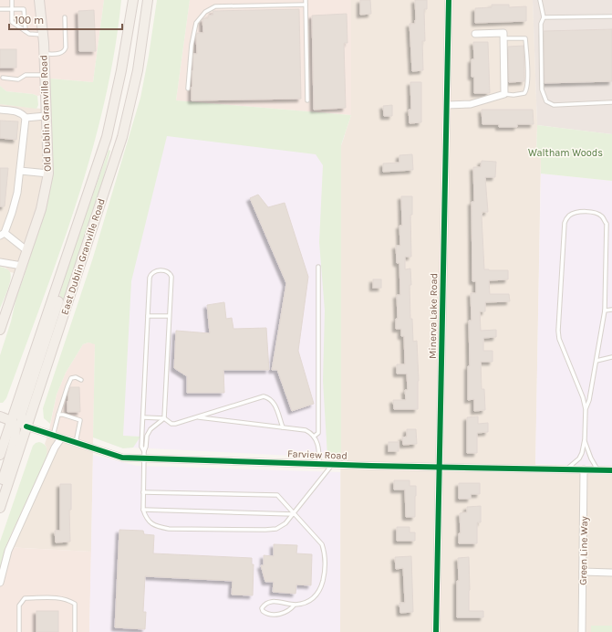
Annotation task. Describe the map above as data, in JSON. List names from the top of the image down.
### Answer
{
  "streets": {
    "main road": ["Old Dublin Granville Road", "East Dublin Granville Road"],
    "street": ["Minerva Lake Road", "Farview Road", "Green Line Way"]
  },
  "crossings": [
    ["East Dublin Granville Road", "Farview Road"],
    ["Minerva Lake Road", "Farview Road"],
    ["Farview Road", "Green Line Way"]
  ],
  "parks": ["Waltham Woods"],
  "scale_bar": "100 m"
}
